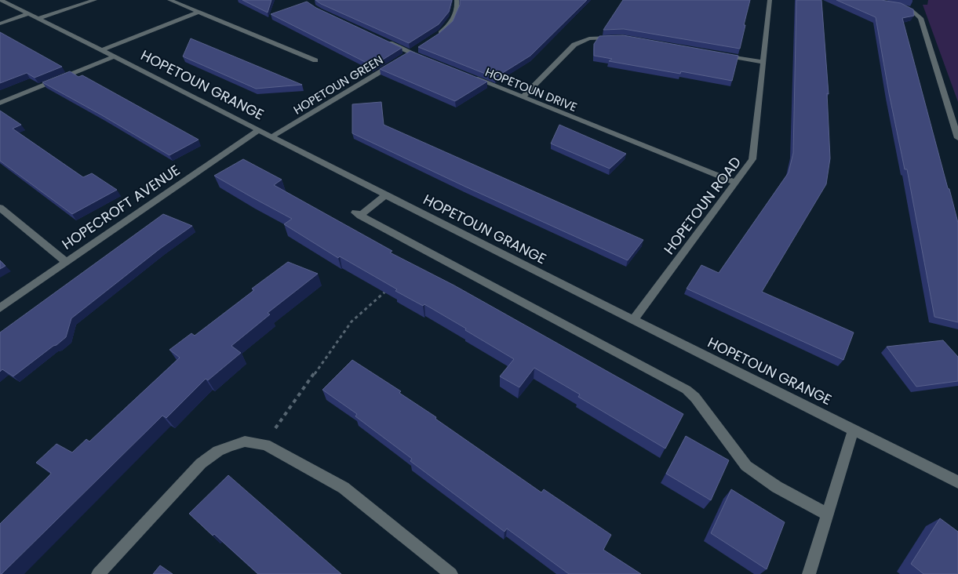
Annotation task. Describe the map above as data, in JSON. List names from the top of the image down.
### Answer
{
  "streets": {
    "street": [
      "HOPETOUN GRANGE",
      "HOPETOUN GREEN",
      "HOPETOUN DRIVE",
      "HOPETOUN ROAD",
      "HOPECROFT AVENUE"
    ]
  },
  "crossings": [
    ["HOPETOUN GRANGE", "HOPETOUN GREEN"],
    ["HOPETOUN GRANGE", "HOPETOUN ROAD"],
    ["HOPETOUN GRANGE", "HOPECROFT AVENUE"],
    ["HOPETOUN DRIVE", "HOPETOUN ROAD"]
  ]
}
